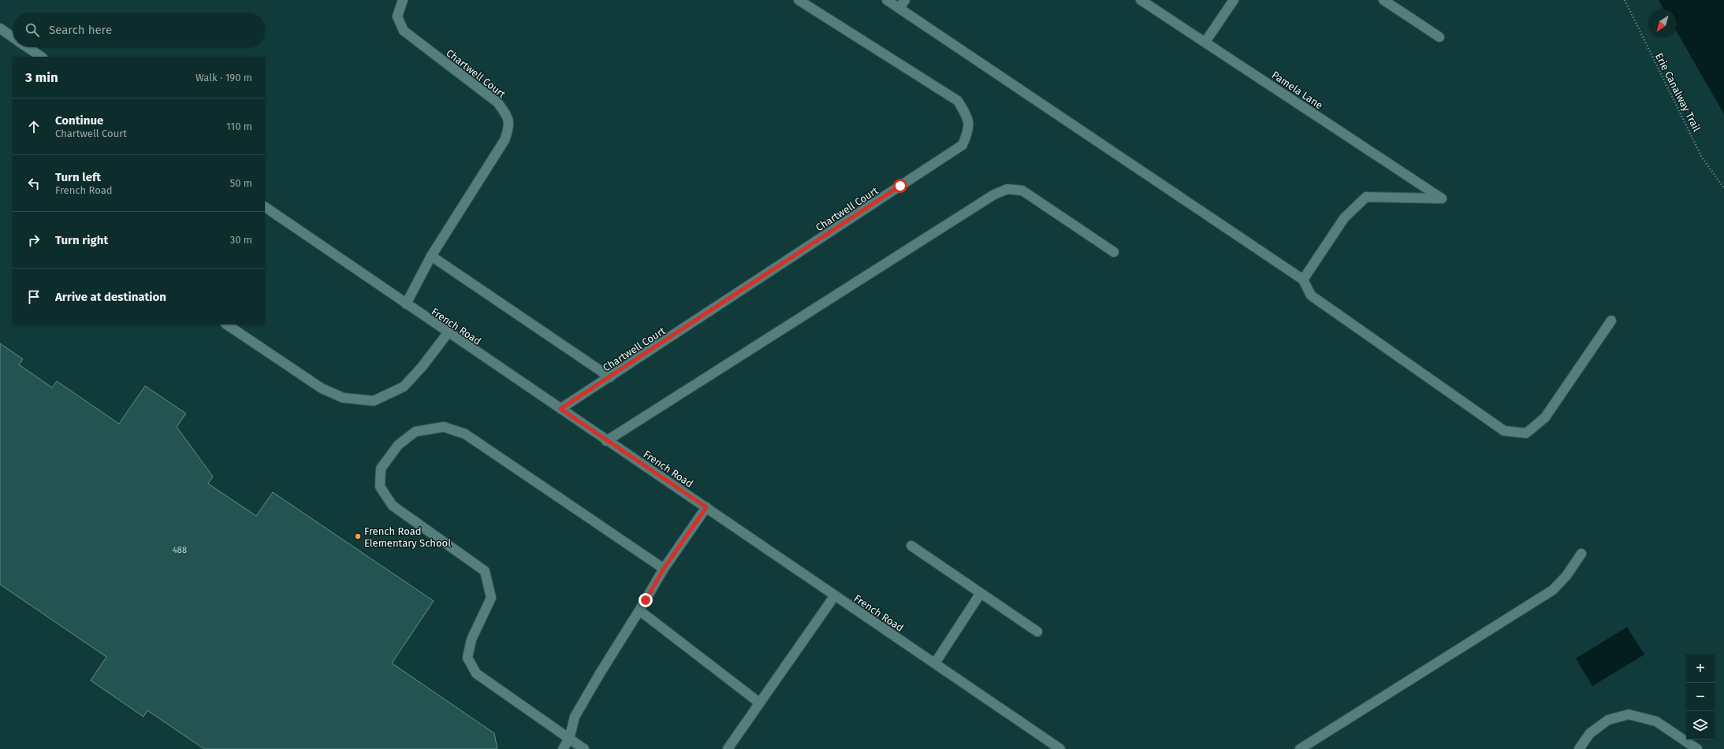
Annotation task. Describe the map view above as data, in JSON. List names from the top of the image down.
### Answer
{
  "streets": {
    "street": ["Chartwell Court", "Pamela Lane", "French Road"],
    "path": ["Erie Canalway Trail"]
  },
  "crossings": [
    ["Chartwell Court", "French Road"]
  ],
  "places": ["French Road Elementary School"],
  "house_numbers": ["488"],
  "north": "bottom left",
  "page": {
    "search": "Search here",
    "heading": ["3 min", "Walk · 190 m"],
    "list": [
      ["Continue", "Chartwell Court", "110 m"],
      ["Turn left", "French Road", "50 m"],
      ["Turn right", "30 m"],
      "Arrive at destination"
    ],
    "map_buttons": ["+", "−"]
  }
}
